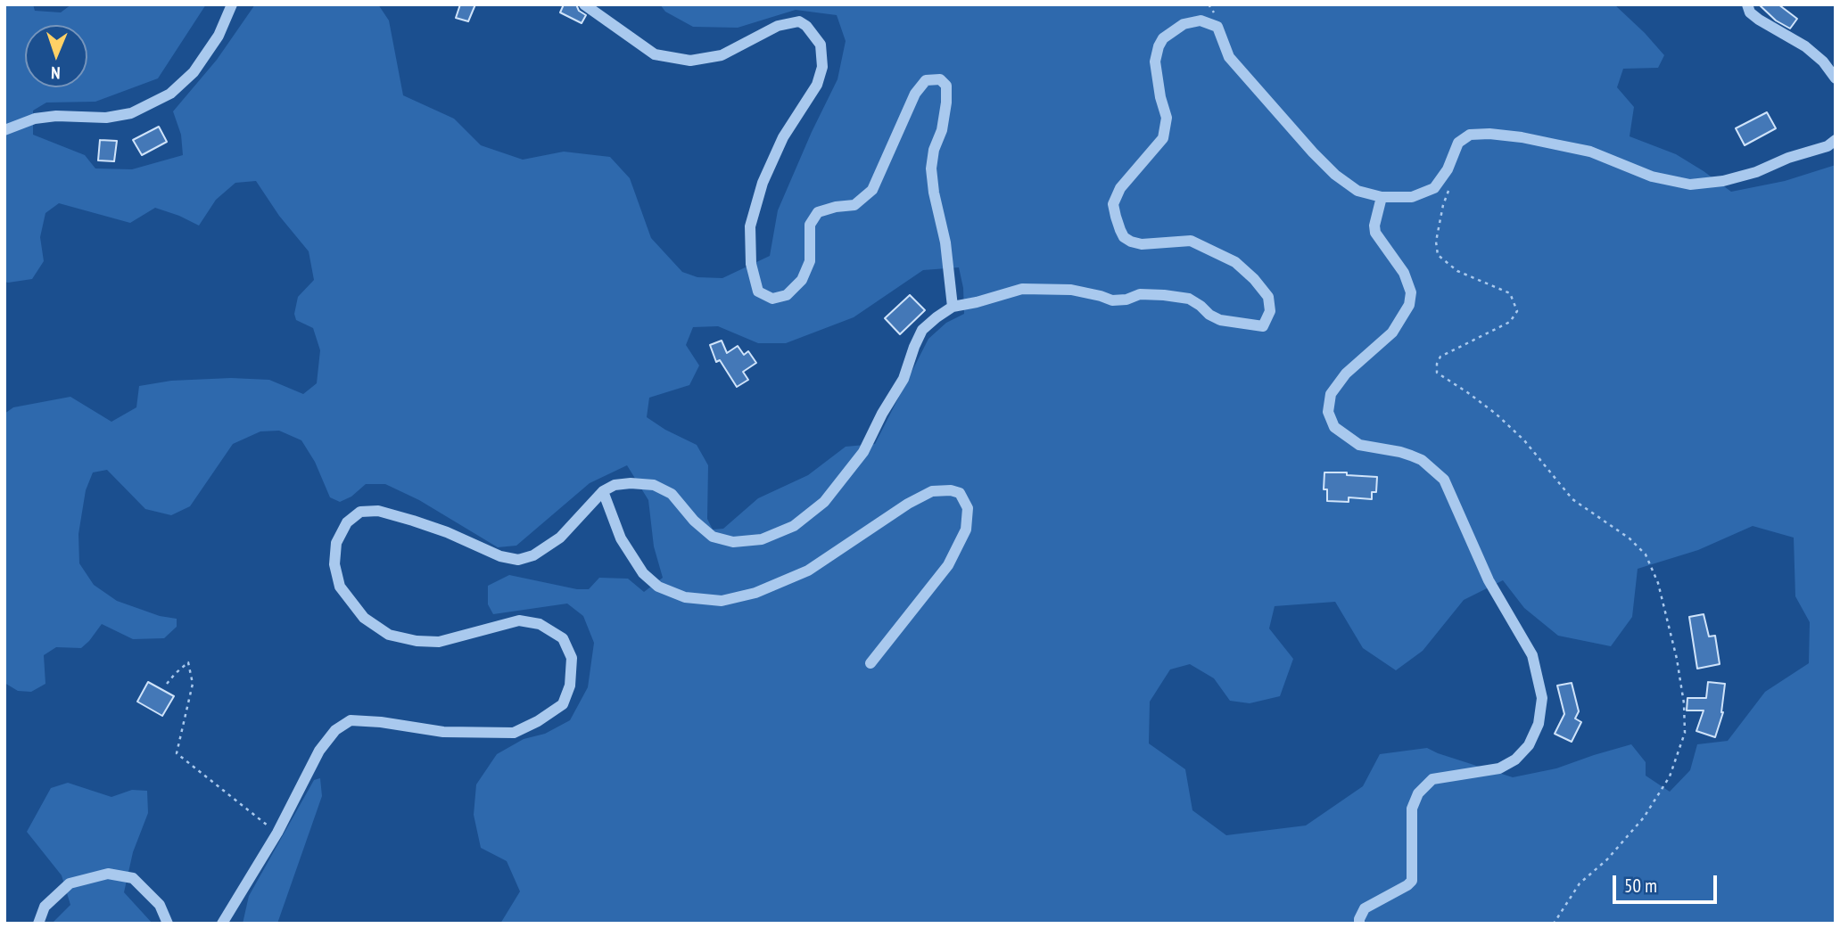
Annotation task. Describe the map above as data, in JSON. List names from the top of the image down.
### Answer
{
  "scale_bar": "50 m",
  "north": "bottom"
}
